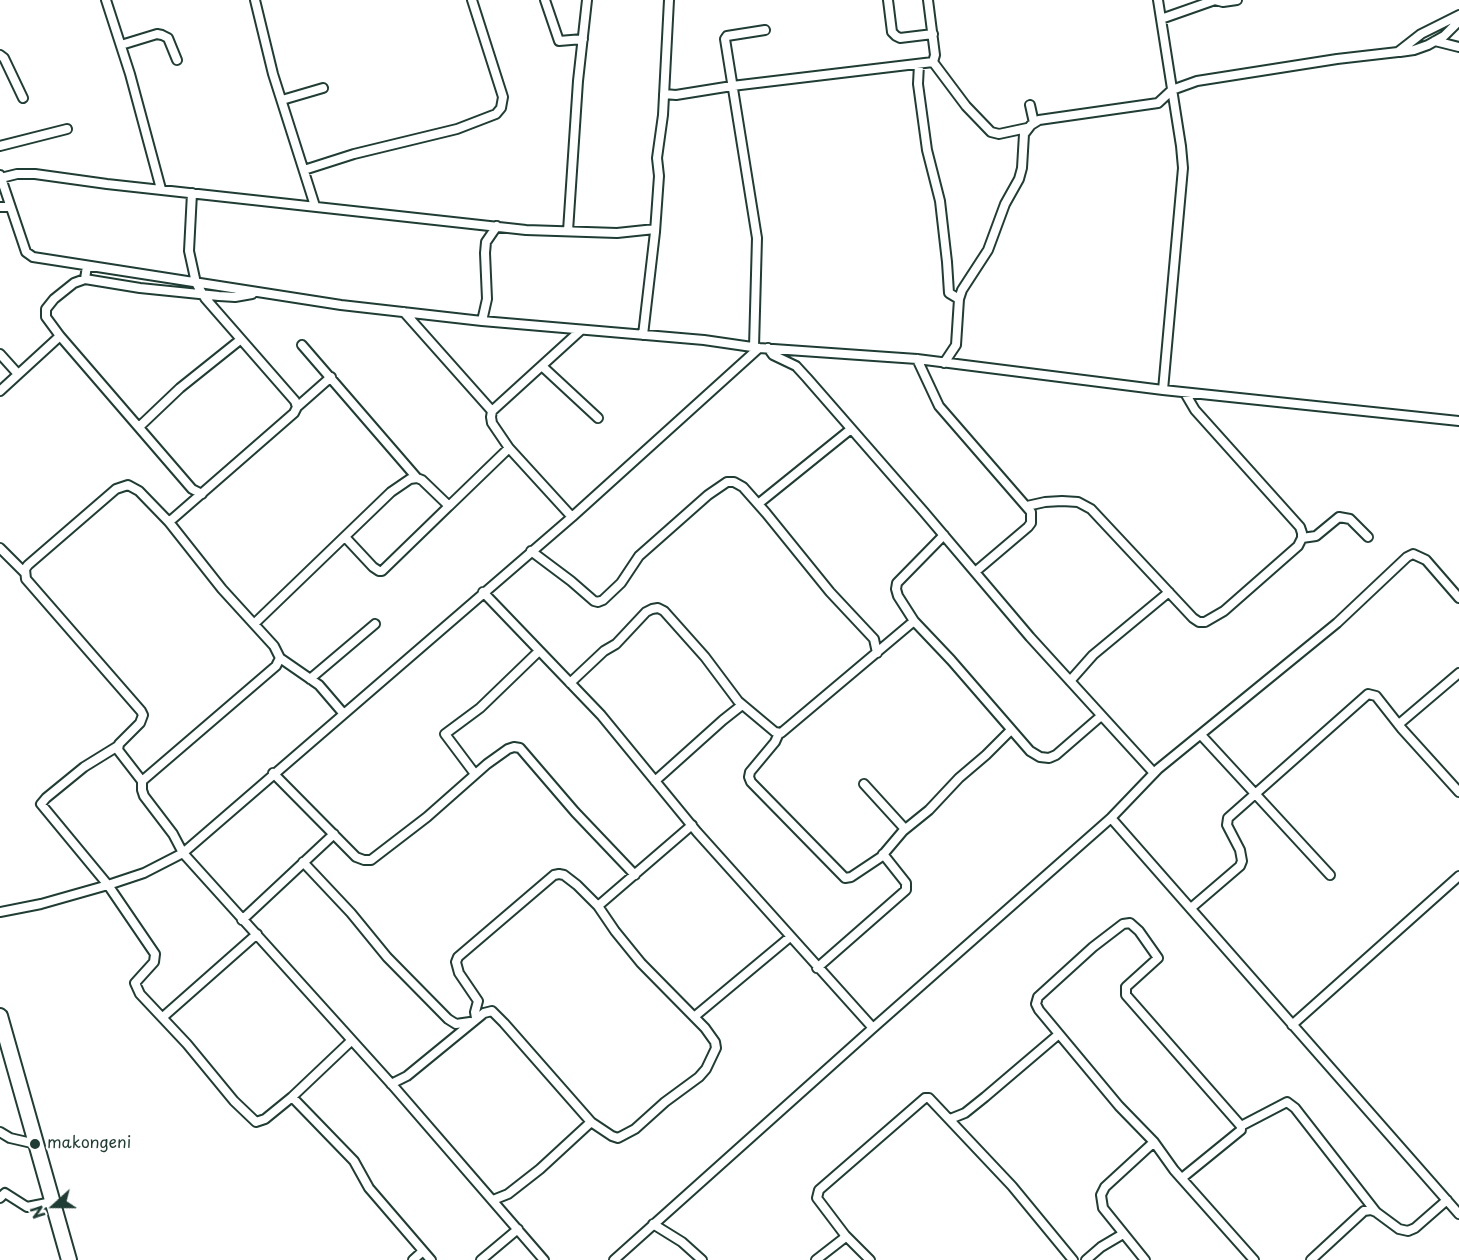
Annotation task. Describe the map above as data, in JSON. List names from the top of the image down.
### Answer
{
  "places": ["makongeni"],
  "north": "left"
}
